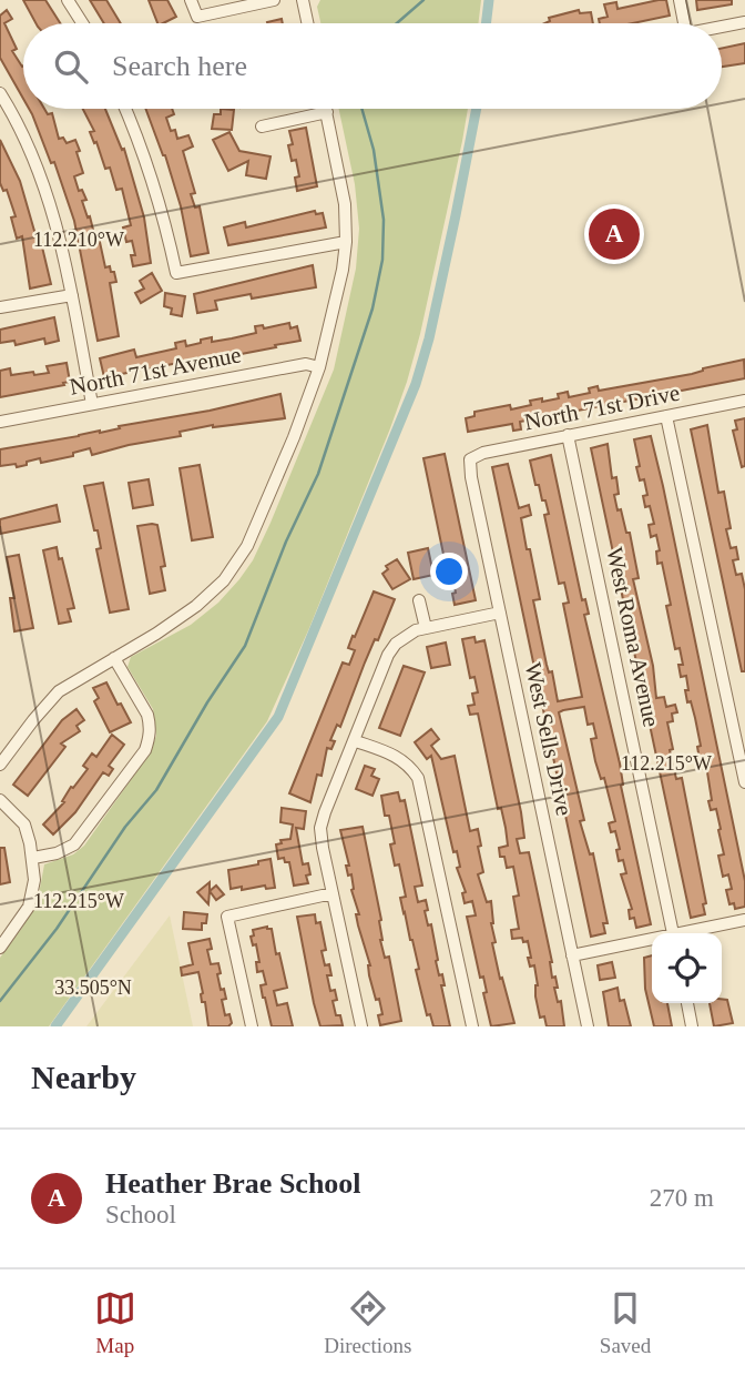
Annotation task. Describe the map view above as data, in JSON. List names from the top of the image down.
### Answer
{
  "streets": {
    "street": [
      "North 71st Avenue",
      "North 71st Drive",
      "West Roma Avenue",
      "West Sells Drive"
    ]
  },
  "crossings": [
    ["North 71st Drive", "West Roma Avenue"],
    ["North 71st Drive", "West Sells Drive"]
  ],
  "page": {
    "search": "Search here",
    "pins": "A",
    "heading": "Nearby",
    "list": [
      {
        "mark": "A",
        "name": "Heather Brae School",
        "note": "School",
        "value": "270 m"
      }
    ],
    "nav": ["Map", "Directions", "Saved"]
  },
  "coordinates": ["112.210°W", "112.215°W", "33.505°N"]
}
